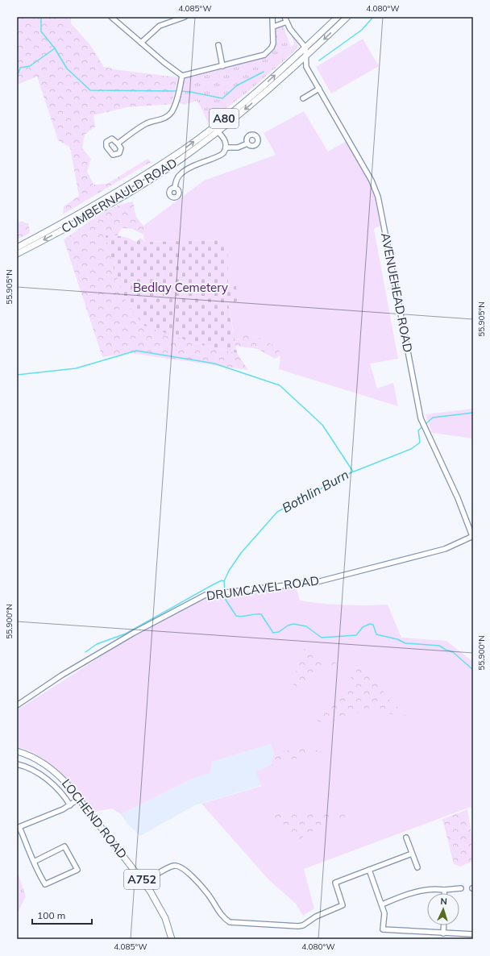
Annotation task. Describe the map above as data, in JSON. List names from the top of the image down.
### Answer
{
  "streets": {
    "main road": [
      "A80",
      "CUMBERNAULD ROAD",
      "LOCHEND ROAD",
      "A752"
    ],
    "street": ["AVENUEHEAD ROAD", "DRUMCAVEL ROAD"]
  },
  "crossings": [
    ["CUMBERNAULD ROAD", "AVENUEHEAD ROAD"],
    ["AVENUEHEAD ROAD", "DRUMCAVEL ROAD"]
  ],
  "water": ["Bothlin Burn"],
  "parks": ["Bedlay Cemetery"],
  "scale_bar": "100 m",
  "north": "top",
  "coordinates": [
    "4.085°W",
    "4.080°W",
    "55.905°N",
    "55.900°N"
  ]
}
